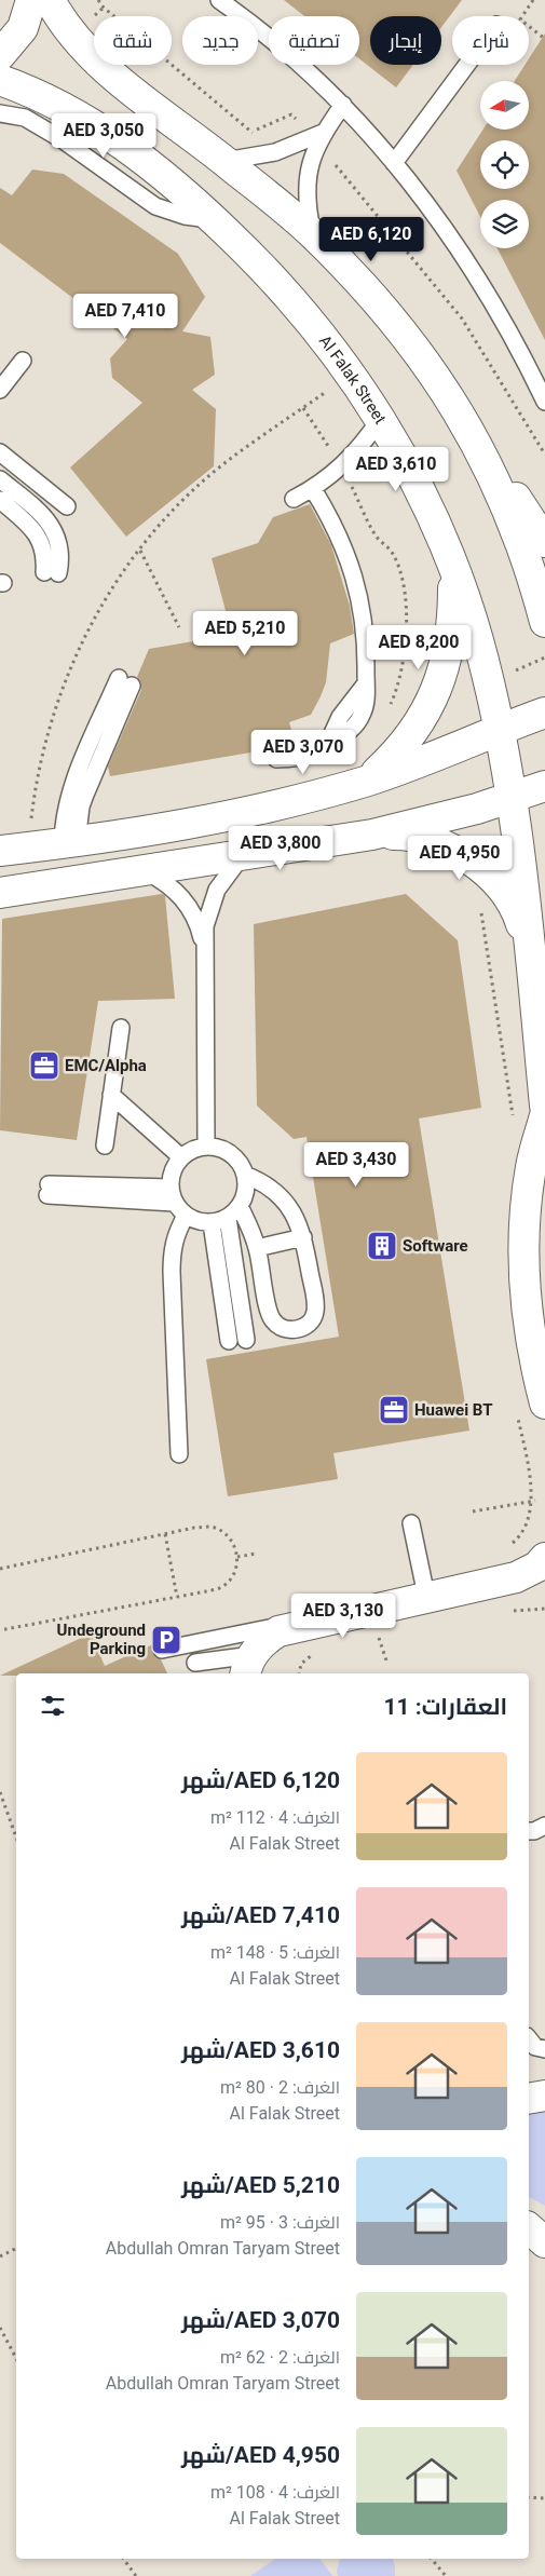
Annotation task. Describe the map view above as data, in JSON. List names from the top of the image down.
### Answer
{
  "streets": {
    "street": ["Al Falak Street"]
  },
  "places": {
    "office": ["EMC/Alpha", "Huawei BT"],
    "building": ["Software"],
    "parking": ["Undeground Parking"]
  },
  "north": "left",
  "page": {
    "chip": [
      "شراء",
      "إيجار",
      "تصفية",
      "جديد",
      "شقة"
    ],
    "price": [
      "AED 3,050",
      "AED 6,120",
      "AED 7,410",
      "AED 3,610",
      "AED 5,210",
      "AED 8,200",
      "AED 3,070",
      "AED 3,800",
      "AED 4,950",
      "AED 3,430",
      "AED 3,130"
    ],
    "heading": "العقارات: 11",
    "list": [
      {
        "name": "AED 6,120/شهر",
        "note": "الغرف: 4 · 112 m² · Al Falak Street"
      },
      {
        "name": "AED 7,410/شهر",
        "note": "الغرف: 5 · 148 m² · Al Falak Street"
      },
      {
        "name": "AED 3,610/شهر",
        "note": "الغرف: 2 · 80 m² · Al Falak Street"
      },
      {
        "name": "AED 5,210/شهر",
        "note": "الغرف: 3 · 95 m² · Abdullah Omran Taryam Street"
      },
      {
        "name": "AED 3,070/شهر",
        "note": "الغرف: 2 · 62 m² · Abdullah Omran Taryam Street"
      },
      {
        "name": "AED 4,950/شهر",
        "note": "الغرف: 4 · 108 m² · Al Falak Street"
      }
    ]
  }
}
